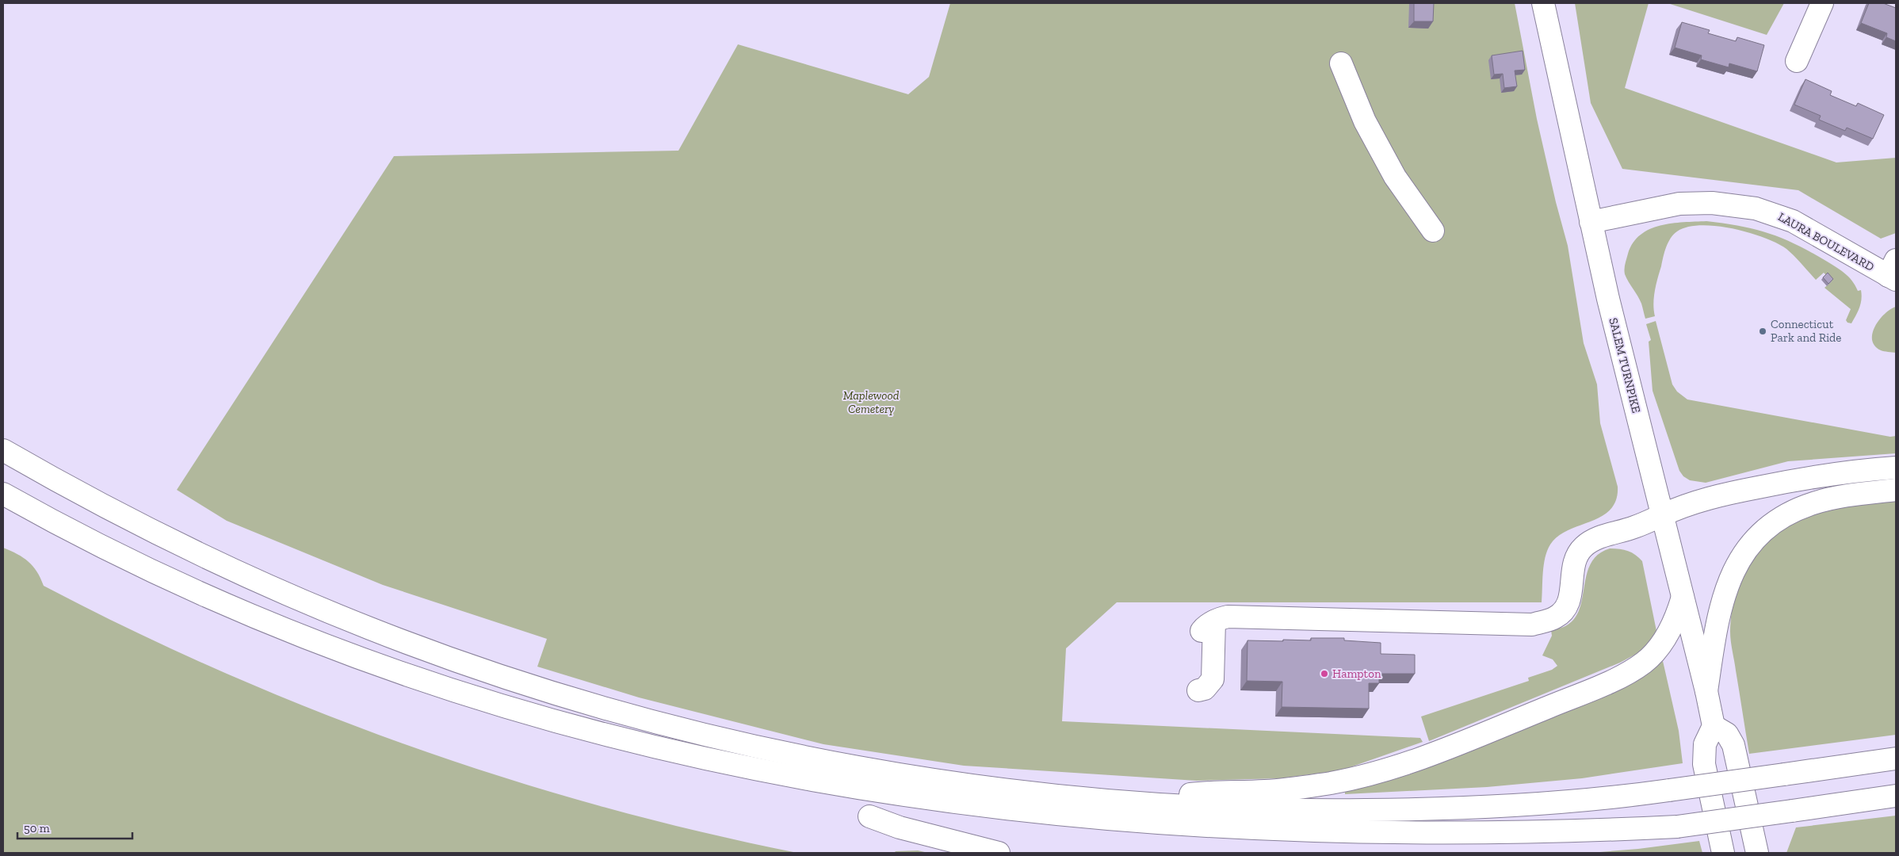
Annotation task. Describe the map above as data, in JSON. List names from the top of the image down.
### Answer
{
  "streets": {
    "main road": ["LAURA BOULEVARD", "SALEM TURNPIKE"]
  },
  "crossings": [
    ["LAURA BOULEVARD", "SALEM TURNPIKE"]
  ],
  "parks": ["Maplewood Cemetery"],
  "places": ["Connecticut Park and Ride", "Hampton"],
  "scale_bar": "50 m"
}
